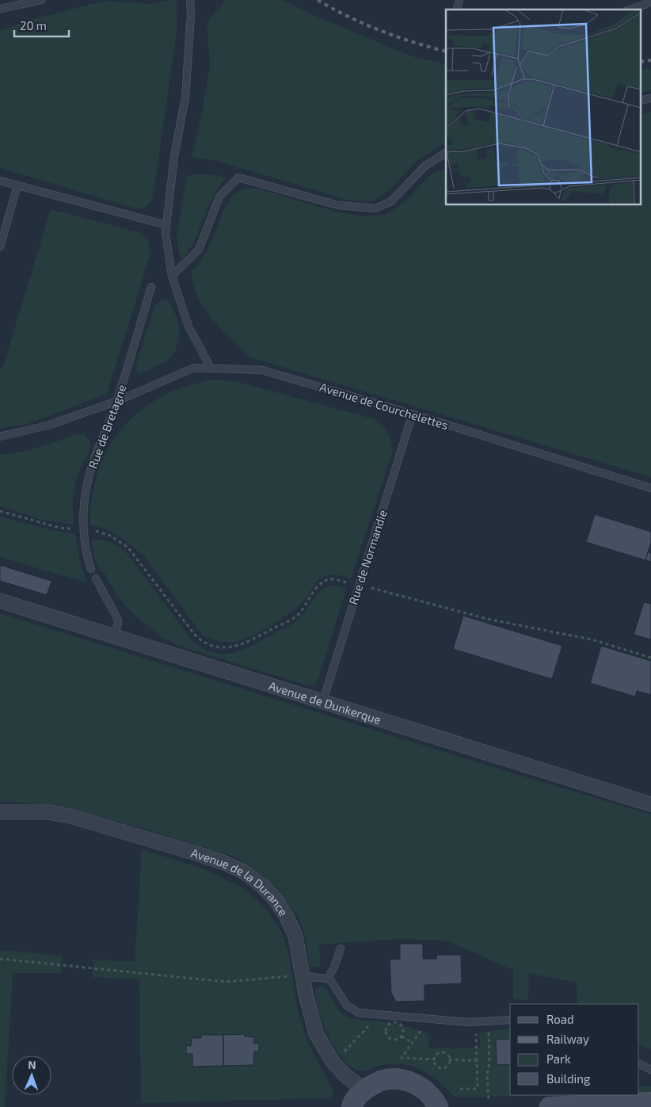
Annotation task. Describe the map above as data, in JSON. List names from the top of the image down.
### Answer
{
  "streets": {
    "street": ["Avenue de Dunkerque", "Avenue de la Durance"],
    "lane": ["Avenue de Courchelettes", "Rue de Bretagne", "Rue de Normandie"]
  },
  "crossings": [
    ["Avenue de Courchelettes", "Rue de Bretagne"],
    ["Avenue de Courchelettes", "Rue de Normandie"],
    ["Rue de Normandie", "Avenue de Dunkerque"]
  ],
  "legend": [
    "Road",
    "Railway",
    "Park",
    "Building"
  ],
  "scale_bar": "20 m",
  "north": "top"
}
